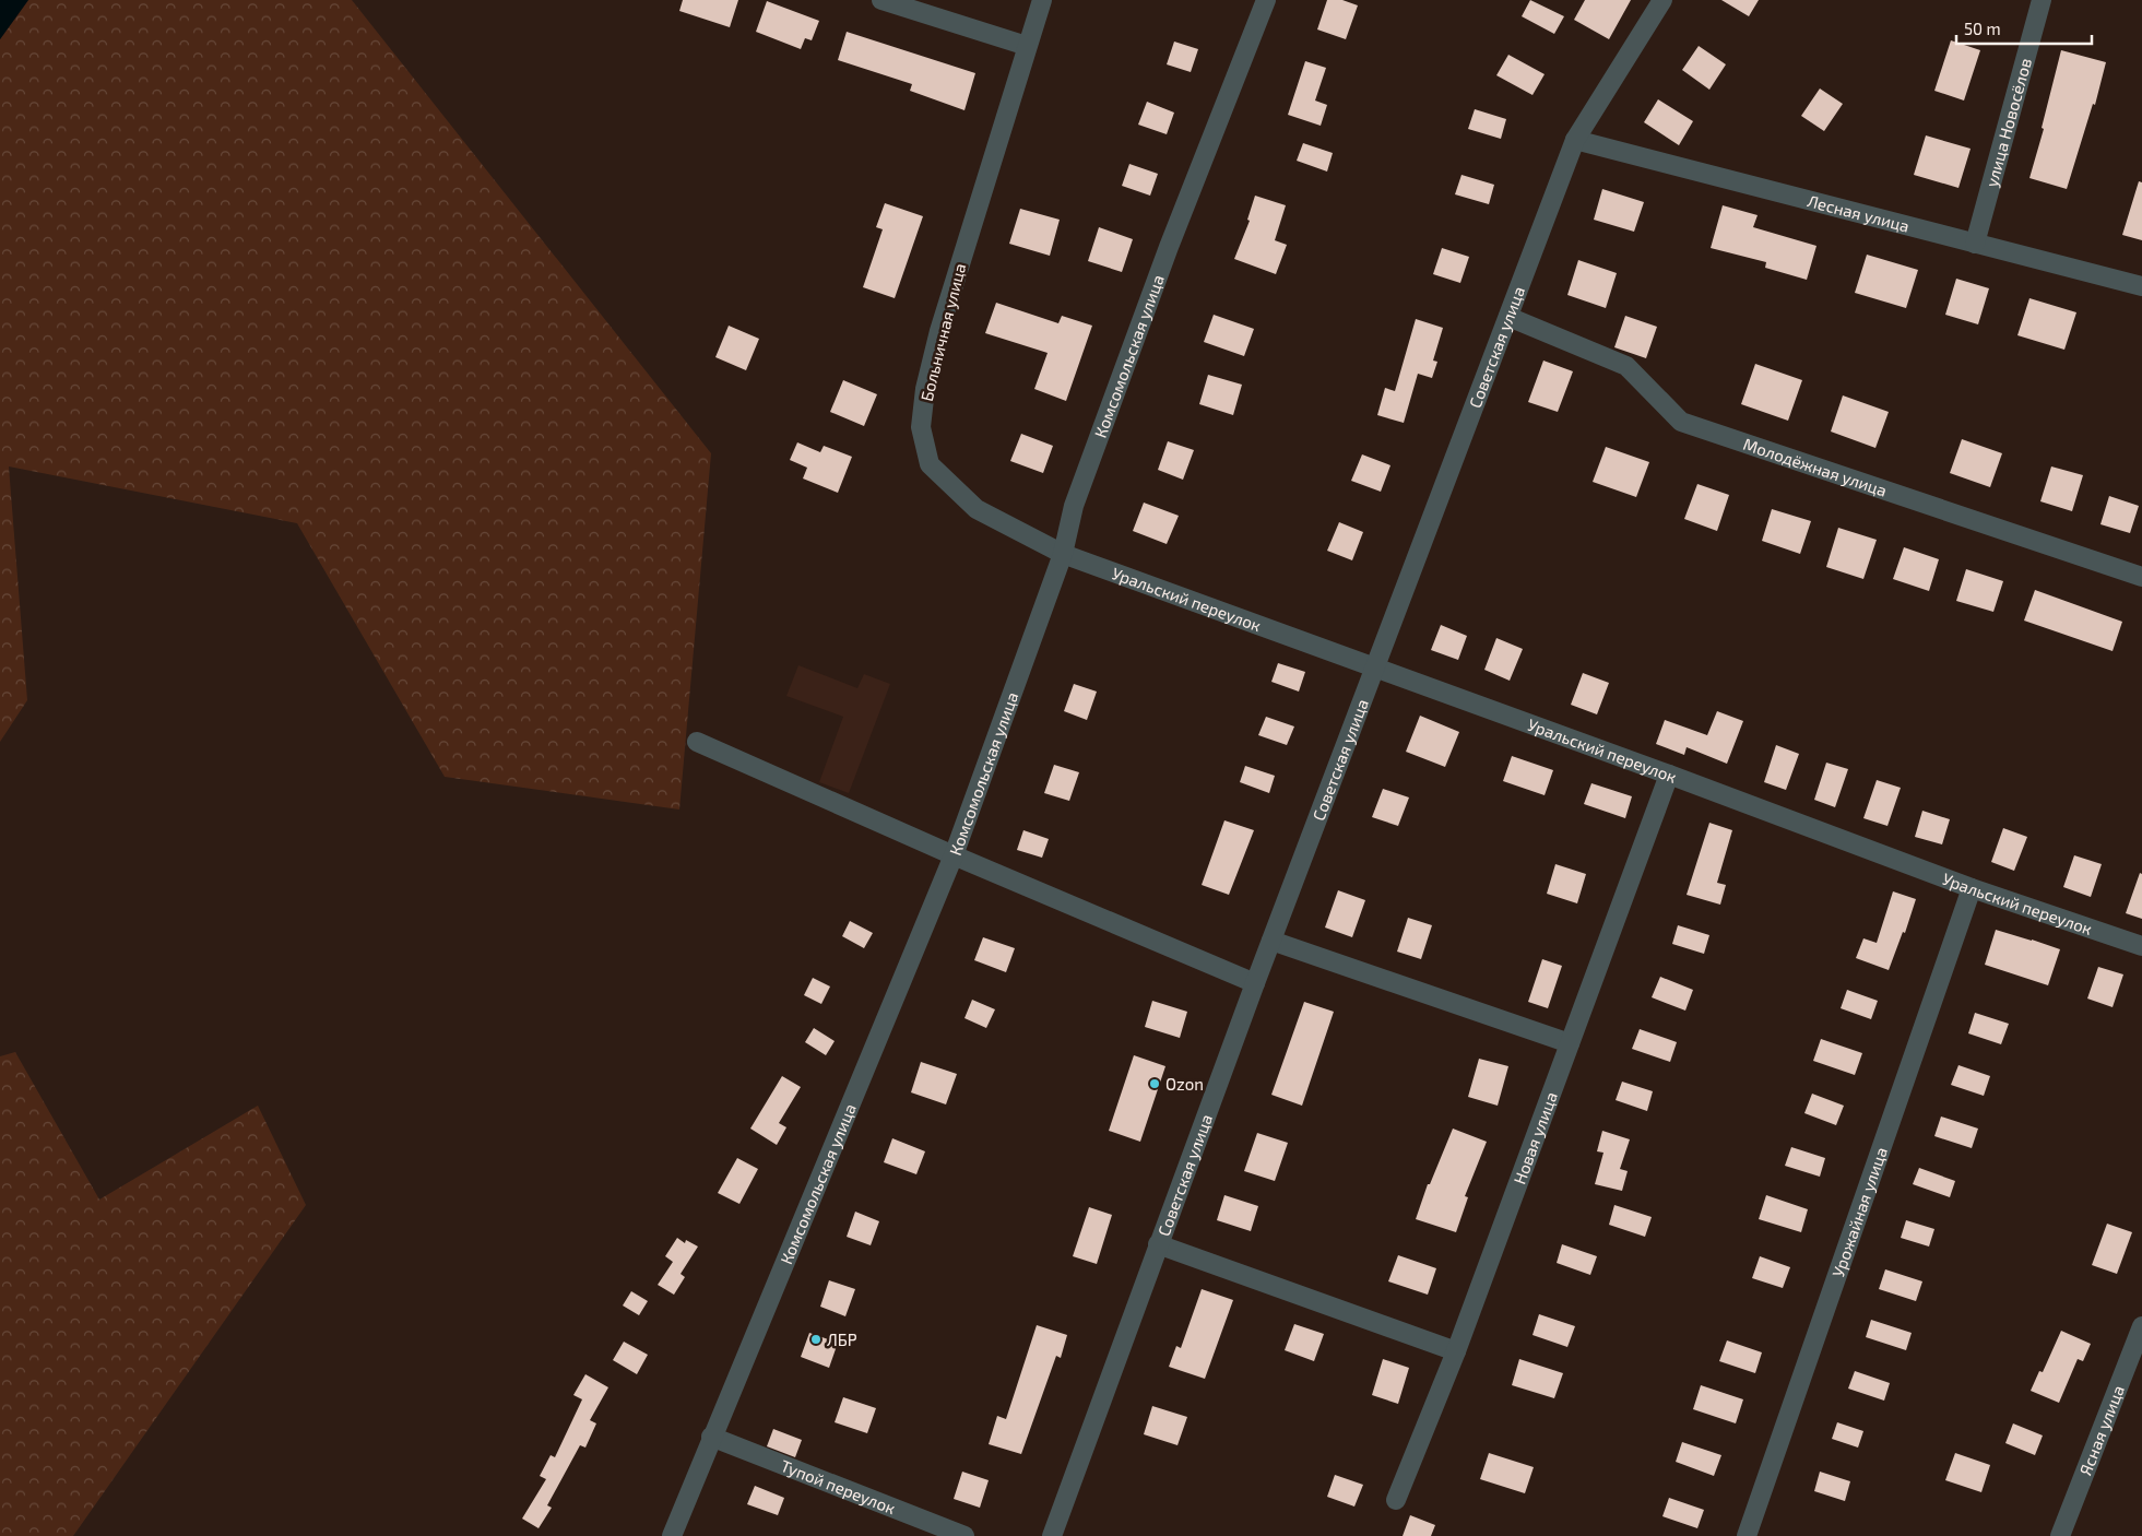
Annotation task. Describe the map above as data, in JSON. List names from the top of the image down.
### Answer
{
  "streets": {
    "street": [
      "улица Новосёлов",
      "Лесная улица",
      "Больничная улица",
      "Советская улица",
      "Комсомольская улица",
      "Молодёжная улица",
      "Уральский переулок",
      "Новая улица",
      "Урожайная улица",
      "Ясная улица",
      "Тупой переулок"
    ]
  },
  "crossings": [
    ["улица Новосёлов", "Лесная улица"],
    ["Лесная улица", "Советская улица"],
    ["Больничная улица", "Комсомольская улица"],
    ["Больничная улица", "Уральский переулок"],
    ["Советская улица", "Молодёжная улица"],
    ["Советская улица", "Уральский переулок"],
    ["Комсомольская улица", "Уральский переулок"],
    ["Комсомольская улица", "Тупой переулок"],
    ["Уральский переулок", "Новая улица"],
    ["Уральский переулок", "Урожайная улица"]
  ],
  "places": ["Ozon", "ЛБР"],
  "scale_bar": "50 m"
}
